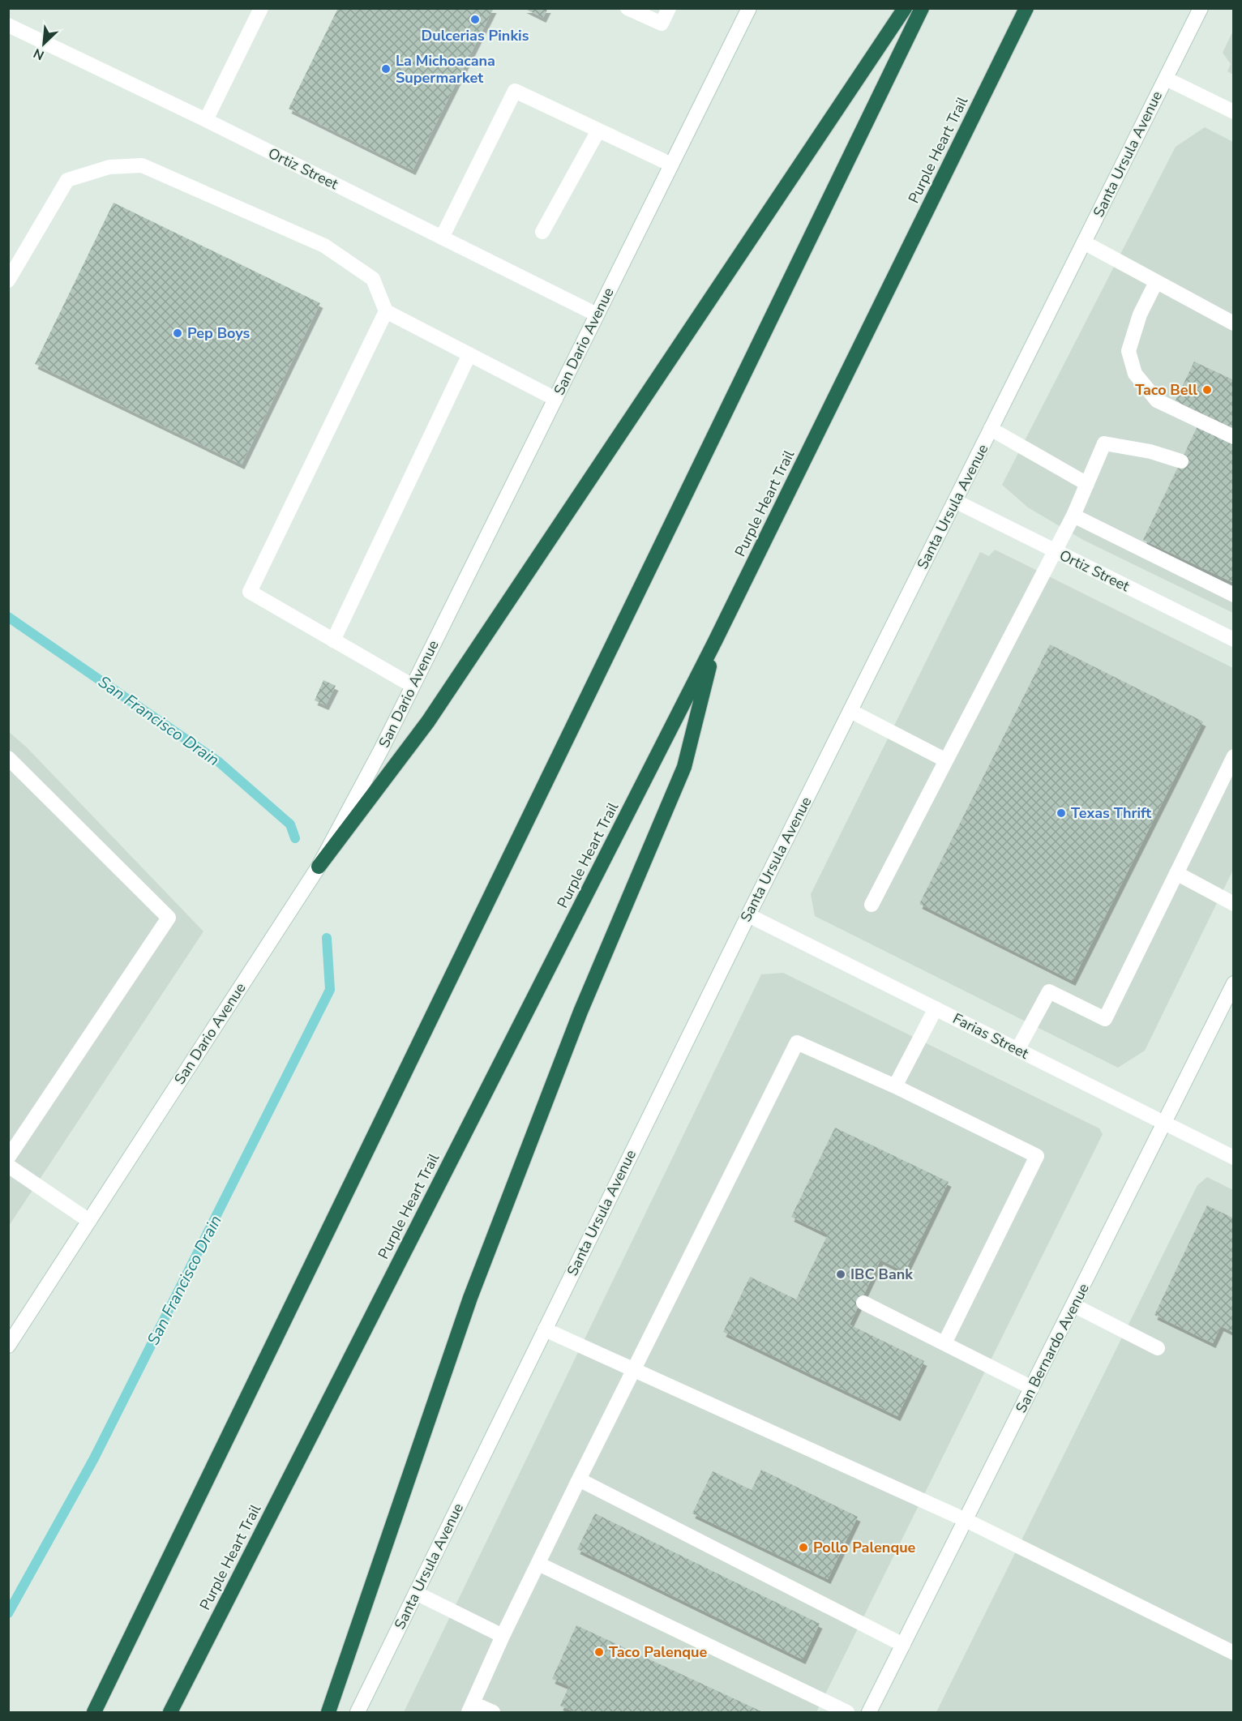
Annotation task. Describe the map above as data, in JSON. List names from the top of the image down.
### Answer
{
  "streets": {
    "highway": ["Purple Heart Trail"],
    "main road": [
      "Santa Ursula Avenue",
      "Ortiz Street",
      "San Dario Avenue",
      "Farias Street",
      "San Bernardo Avenue"
    ]
  },
  "crossings": [
    ["Santa Ursula Avenue", "Ortiz Street"],
    ["Santa Ursula Avenue", "Farias Street"],
    ["Ortiz Street", "San Dario Avenue"],
    ["Farias Street", "San Bernardo Avenue"]
  ],
  "water": ["San Francisco Drain"],
  "places": [
    "Dulcerias Pinkis",
    "La Michoacana Supermarket",
    "Pep Boys",
    "Taco Bell",
    "Texas Thrift",
    "IBC Bank",
    "Pollo Palenque",
    "Taco Palenque"
  ],
  "north": "bottom left"
}
